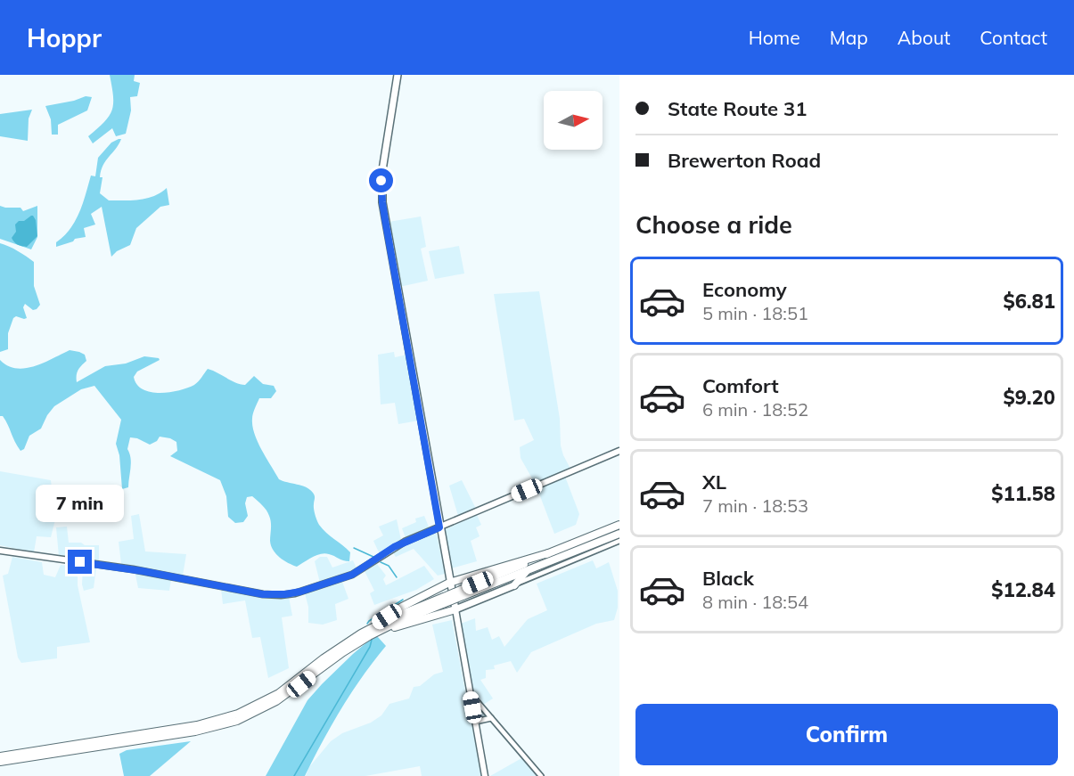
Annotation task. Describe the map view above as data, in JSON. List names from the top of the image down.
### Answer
{
  "north": "right",
  "page": {
    "header": "Hoppr",
    "nav": [
      "Home",
      "Map",
      "About",
      "Contact"
    ],
    "banner": ["State Route 31", "Brewerton Road"],
    "heading": "Choose a ride",
    "list": [
      {
        "name": "Economy",
        "note": "5 min · 18:51",
        "value": "$6.81"
      },
      {
        "name": "Comfort",
        "note": "6 min · 18:52",
        "value": "$9.20"
      },
      {
        "name": "XL",
        "note": "7 min · 18:53",
        "value": "$11.58"
      },
      {
        "name": "Black",
        "note": "8 min · 18:54",
        "value": "$12.84"
      }
    ],
    "bubble": "7 min",
    "buttons": "Confirm"
  }
}
